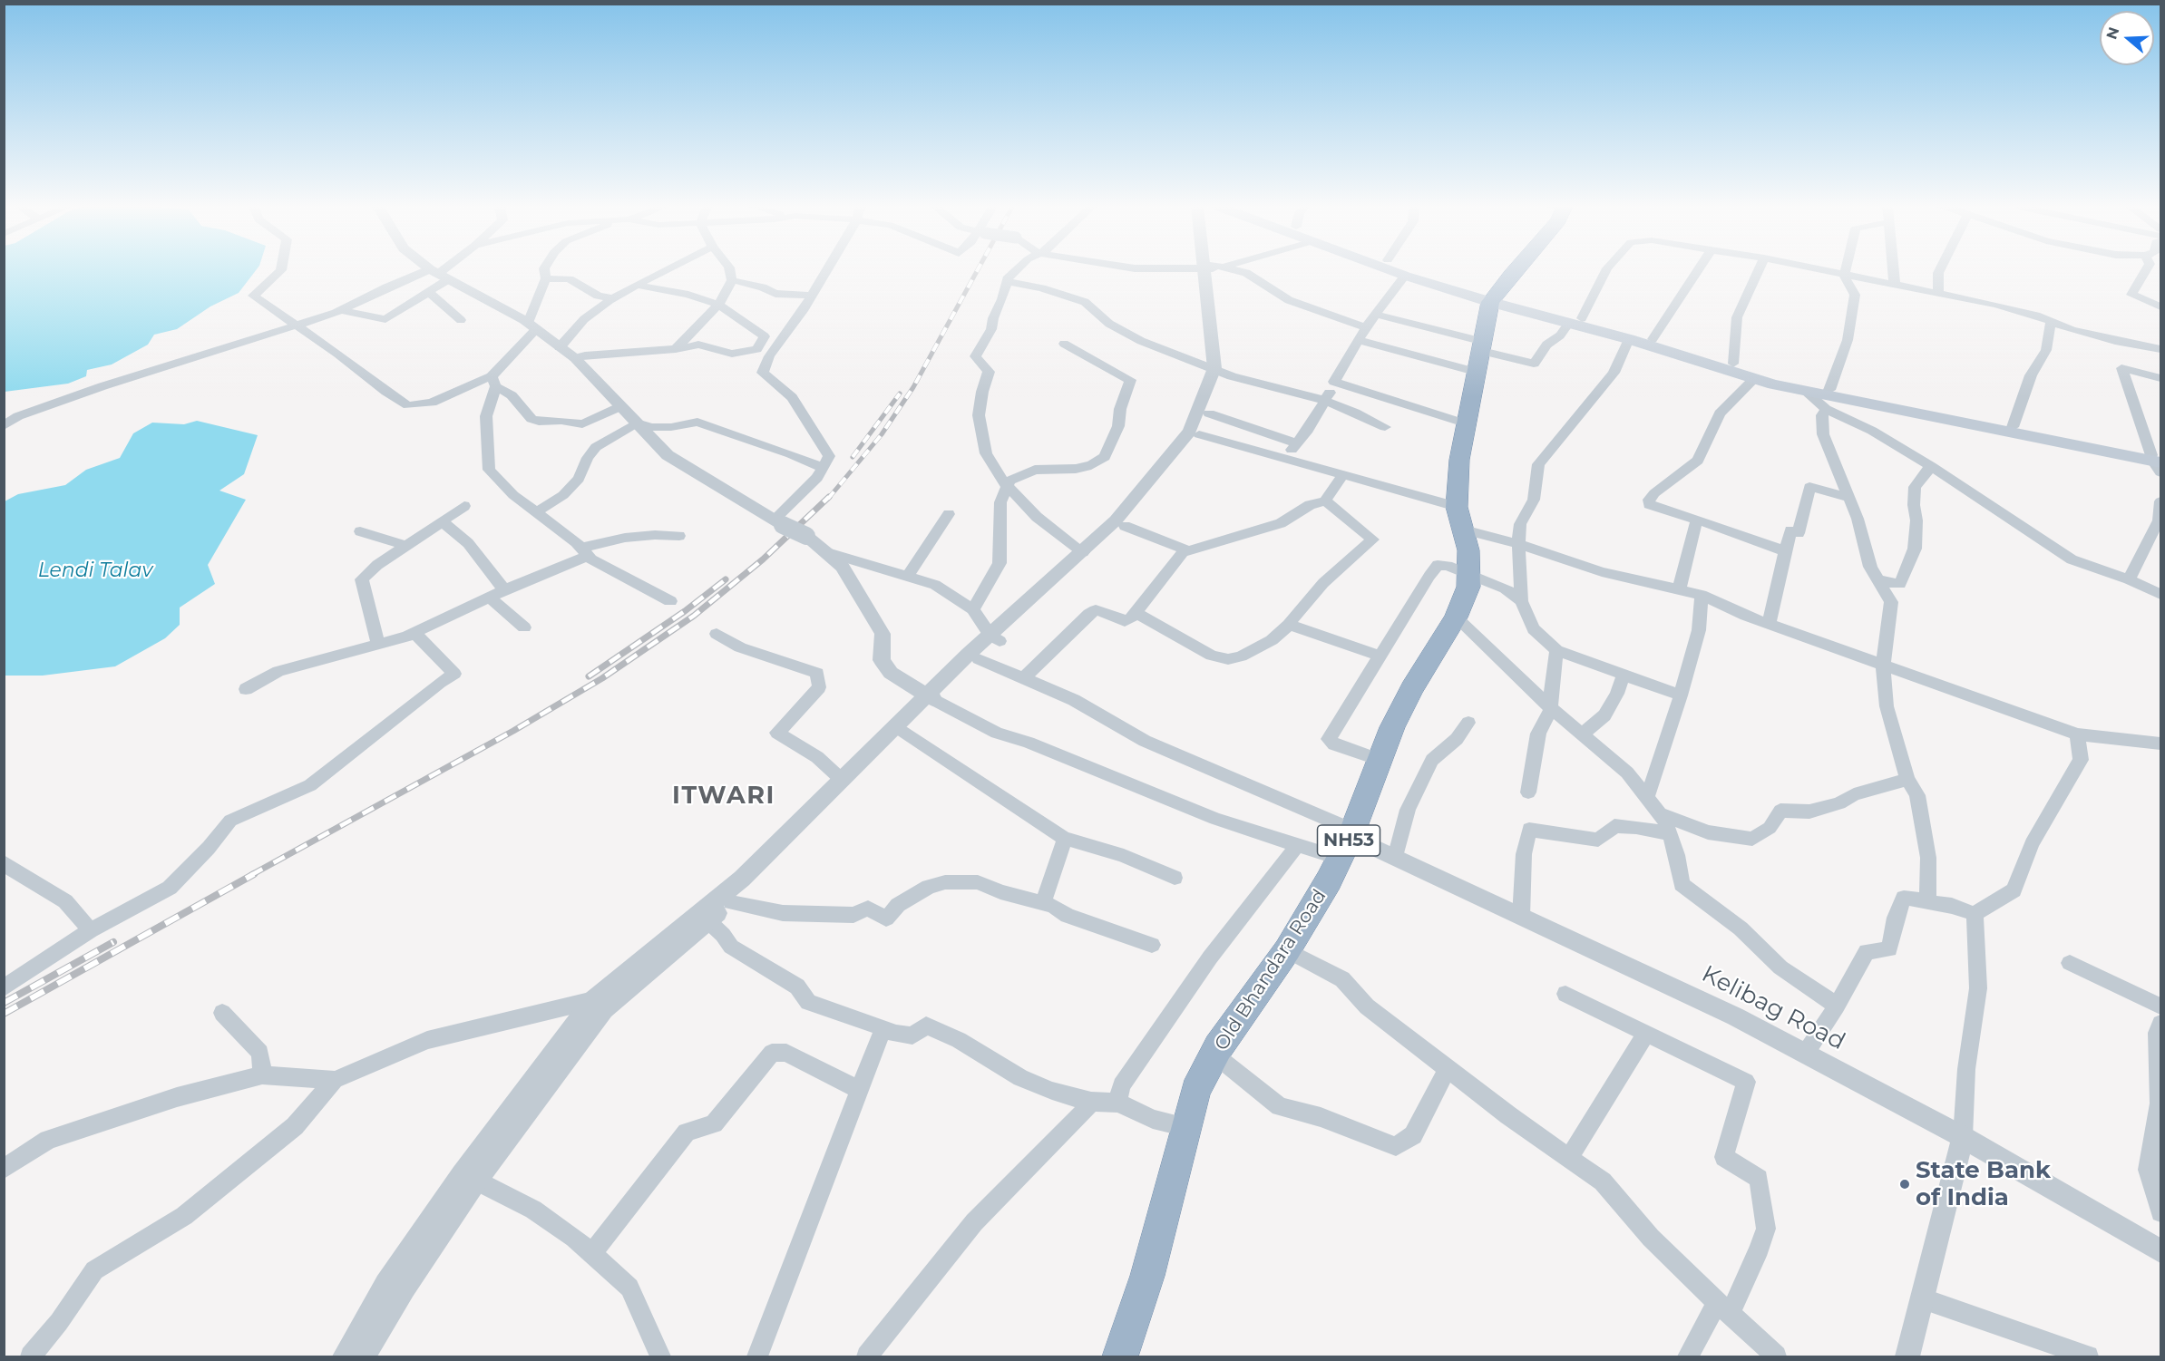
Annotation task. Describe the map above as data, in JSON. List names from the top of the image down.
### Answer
{
  "streets": {
    "highway": ["NH53", "Old Bhandara Road"],
    "street": ["Kelibag Road"]
  },
  "crossings": [
    ["Old Bhandara Road", "Kelibag Road"]
  ],
  "districts": ["ITWARI"],
  "water": ["Lendi Talav"],
  "places": ["State Bank of India"],
  "north": "left"
}
